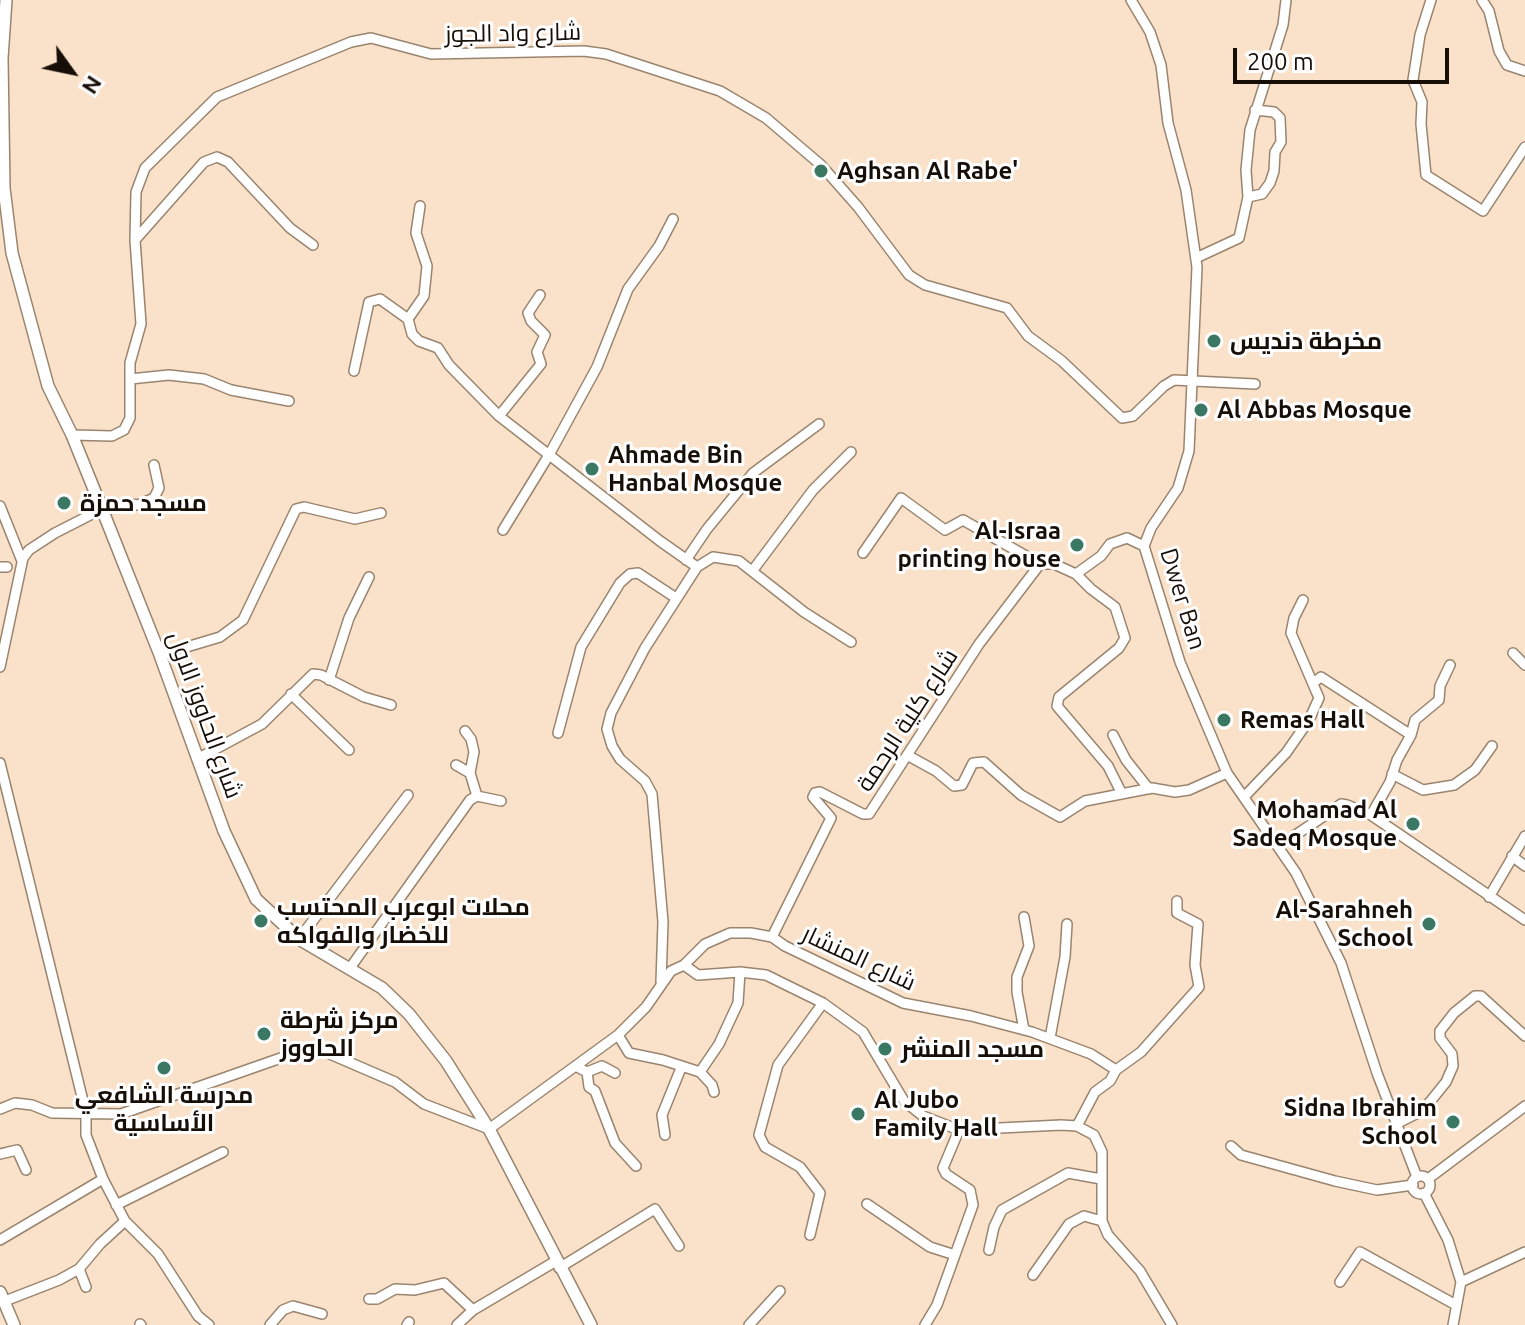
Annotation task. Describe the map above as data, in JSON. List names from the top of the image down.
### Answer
{
  "streets": {
    "main road": ["شارع الحاووز الاول"],
    "street": [
      "شارع واد الجوز",
      "Dwer Ban",
      "شارع كلية الرحمة",
      "شارع المنشار"
    ]
  },
  "crossings": [
    ["شارع واد الجوز", "Dwer Ban"],
    ["شارع واد الجوز", "شارع الحاووز الاول"],
    ["شارع الحاووز الاول", "شارع المنشار"],
    ["شارع كلية الرحمة", "شارع المنشار"]
  ],
  "places": [
    "Aghsan Al Rabe'",
    "مخرطة دنديس",
    "Al Abbas Mosque",
    "Ahmade Bin Hanbal Mosque",
    "مسجد حمزة",
    "Al-Israa printing house",
    "Remas Hall",
    "Mohamad Al Sadeq Mosque",
    "محلات ابوعرب المحتسب للخضار والفواكه",
    "Al-Sarahneh School",
    "مركز شرطة الحاووز",
    "مسجد المنشر",
    "مدرسة الشافعي الأساسية",
    "Al Jubo Family Hall",
    "Sidna Ibrahim School"
  ],
  "scale_bar": "200 m",
  "north": "bottom right"
}
